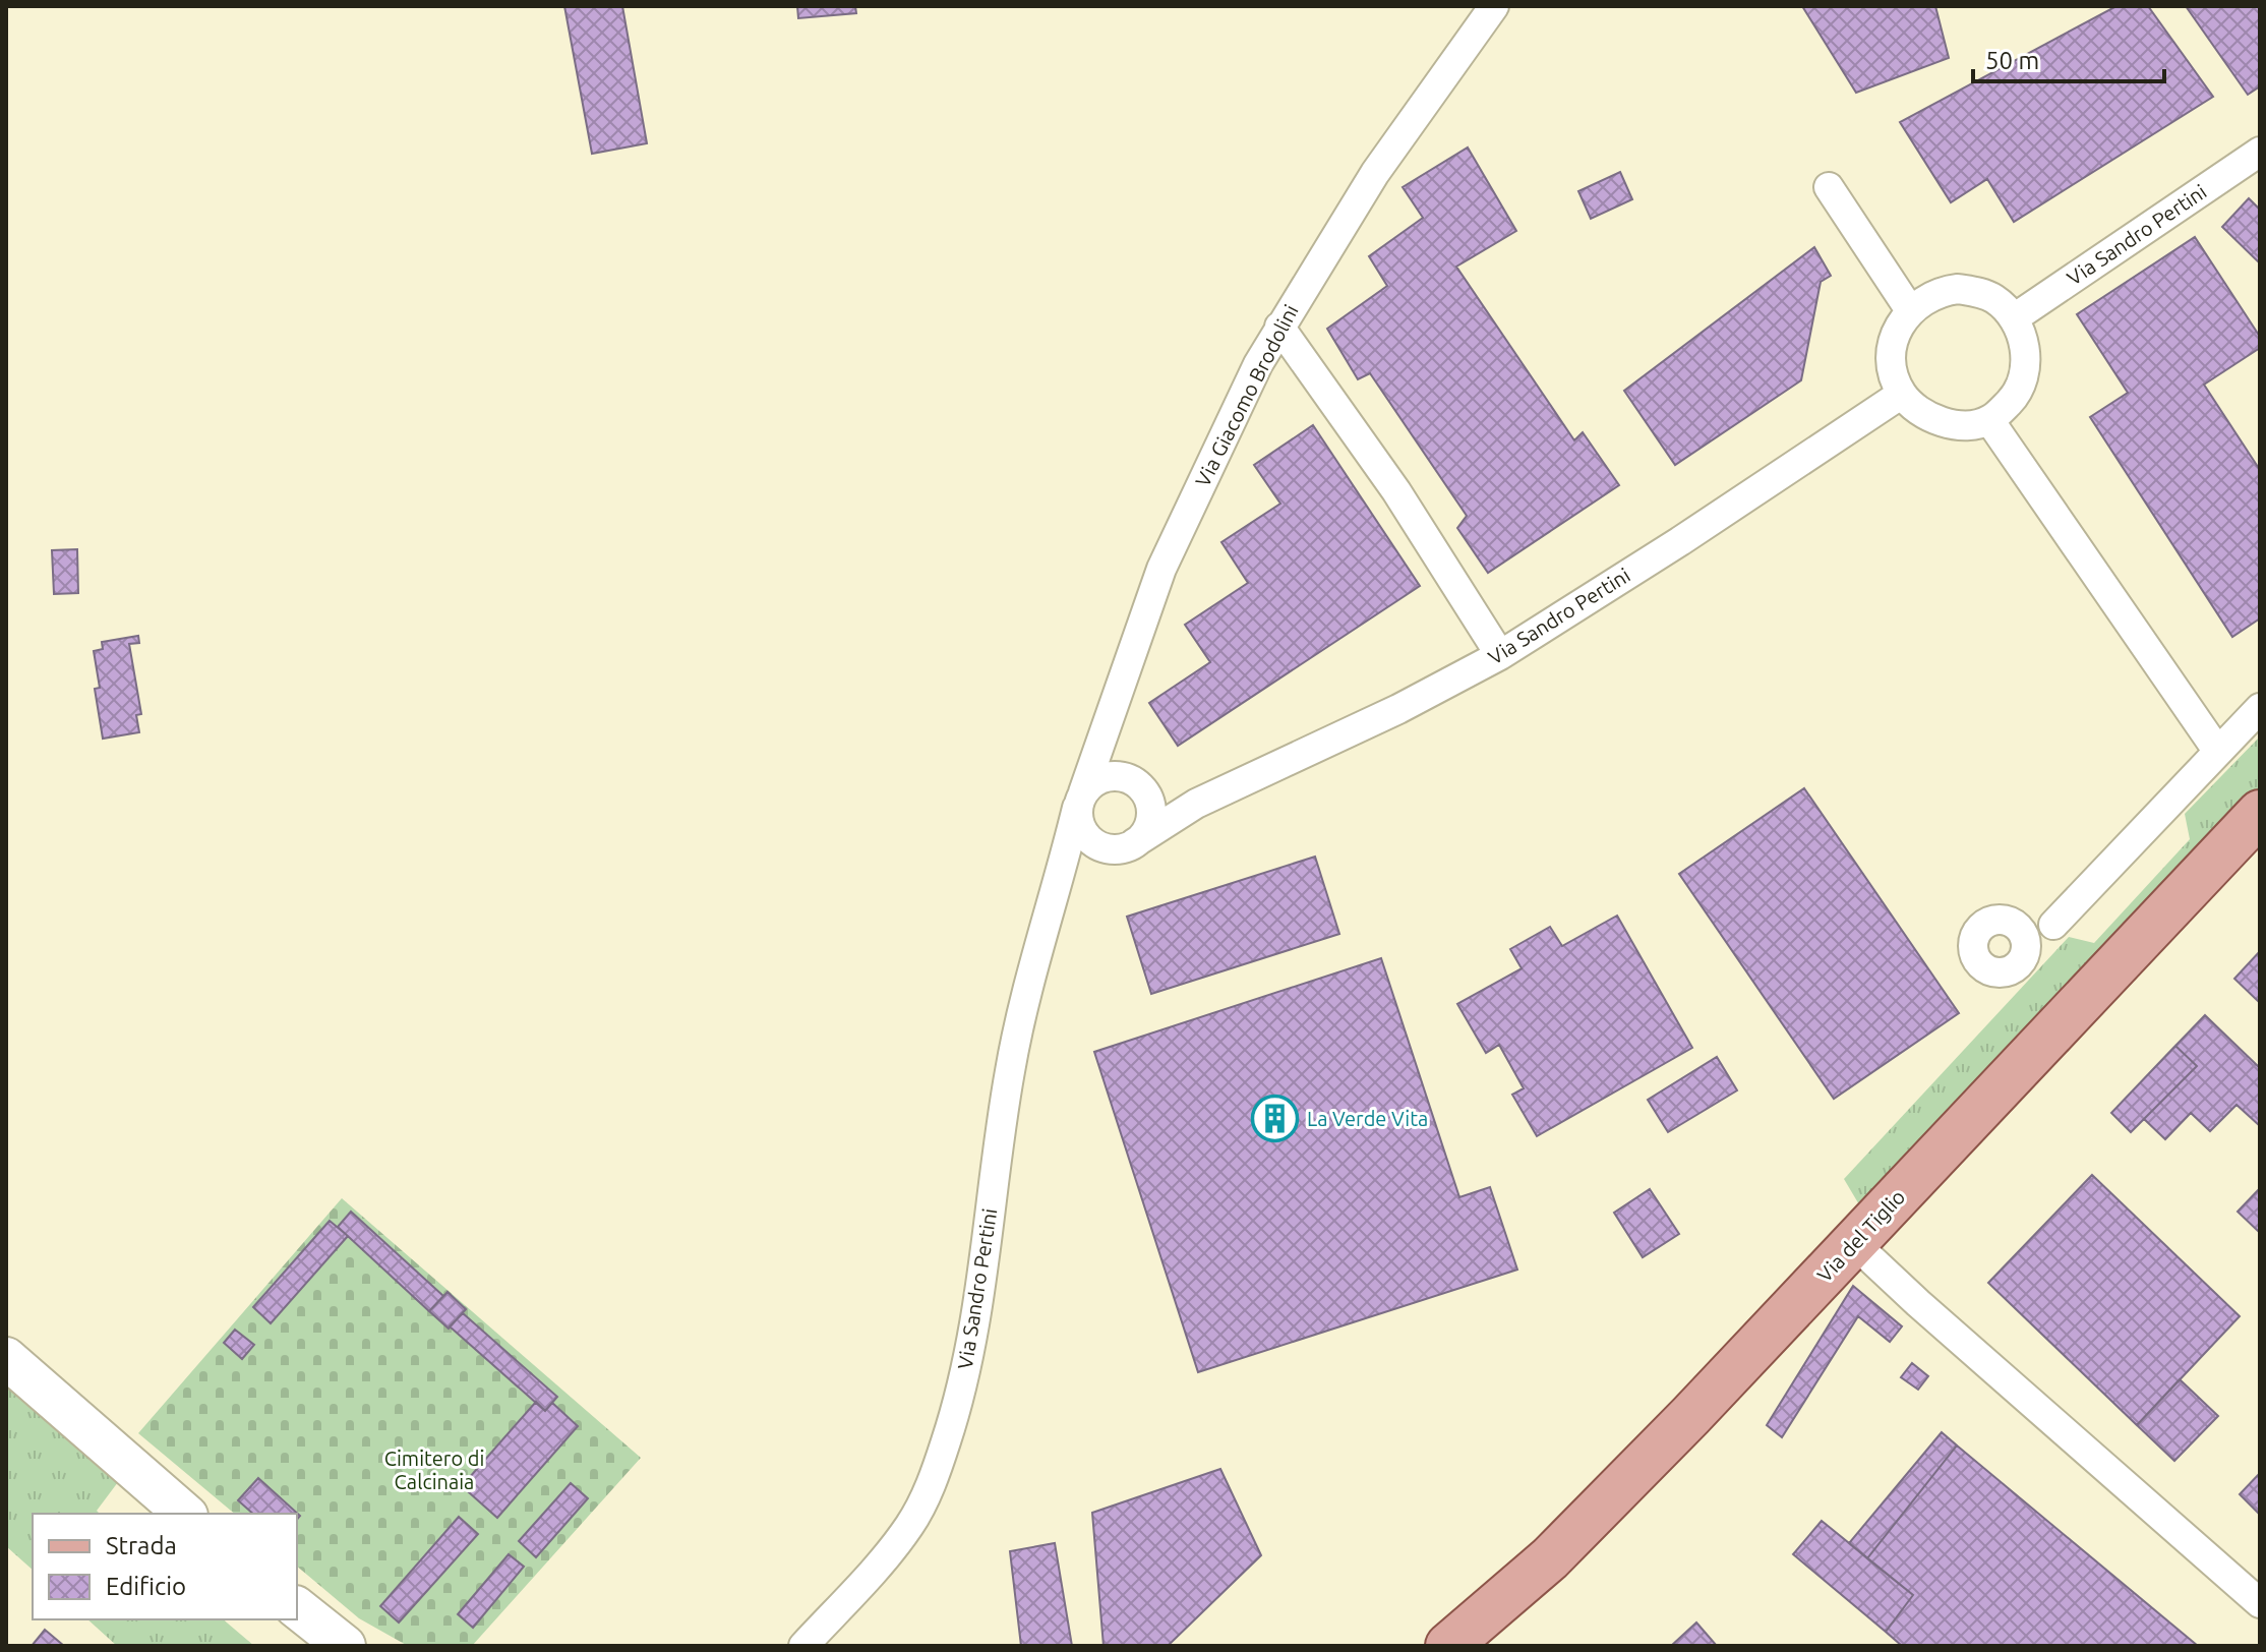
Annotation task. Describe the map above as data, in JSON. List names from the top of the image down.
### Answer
{
  "streets": {
    "main road": ["Via del Tiglio"],
    "street": ["Via Sandro Pertini", "Via Giacomo Brodolini"]
  },
  "crossings": [
    ["Via Sandro Pertini", "Via Giacomo Brodolini"]
  ],
  "parks": ["Cimitero di Calcinaia"],
  "places": {
    "building": ["La Verde Vita"]
  },
  "legend": ["Strada", "Edificio"],
  "scale_bar": "50 m"
}
